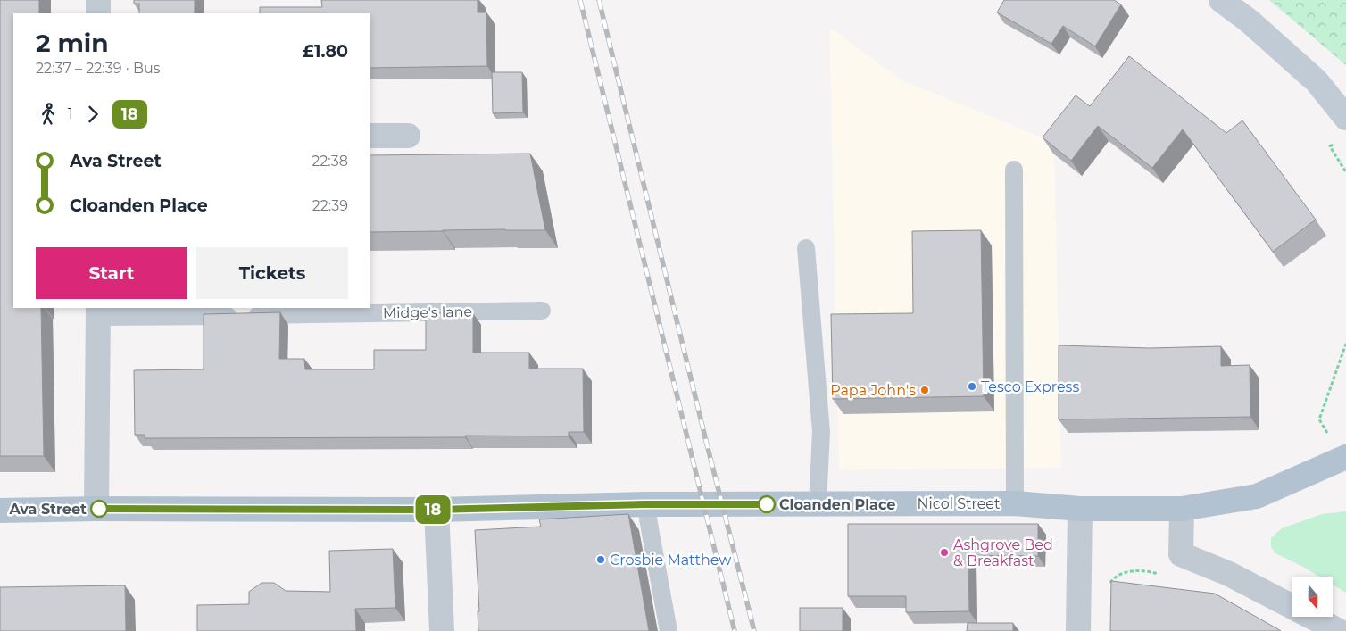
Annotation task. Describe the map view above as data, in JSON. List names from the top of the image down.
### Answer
{
  "streets": {
    "main road": ["Nicol Street"],
    "lane": ["Midge's lane"]
  },
  "places": [
    "Tesco Express",
    "Papa John's",
    "Cloanden Place",
    "Ava Street",
    "Ashgrove Bed & Breakfast",
    "Crosbie Matthew"
  ],
  "lines": ["bus line 18"],
  "north": "bottom",
  "page": {
    "on_map": "18",
    "heading": ["2 min", "22:37 – 22:39 · Bus", "£1.80"],
    "legs": ["1", "18"],
    "list": [
      {
        "name": "Ava Street",
        "value": "22:38"
      },
      {
        "name": "Cloanden Place",
        "value": "22:39"
      }
    ],
    "buttons": ["Start", "Tickets"]
  }
}
